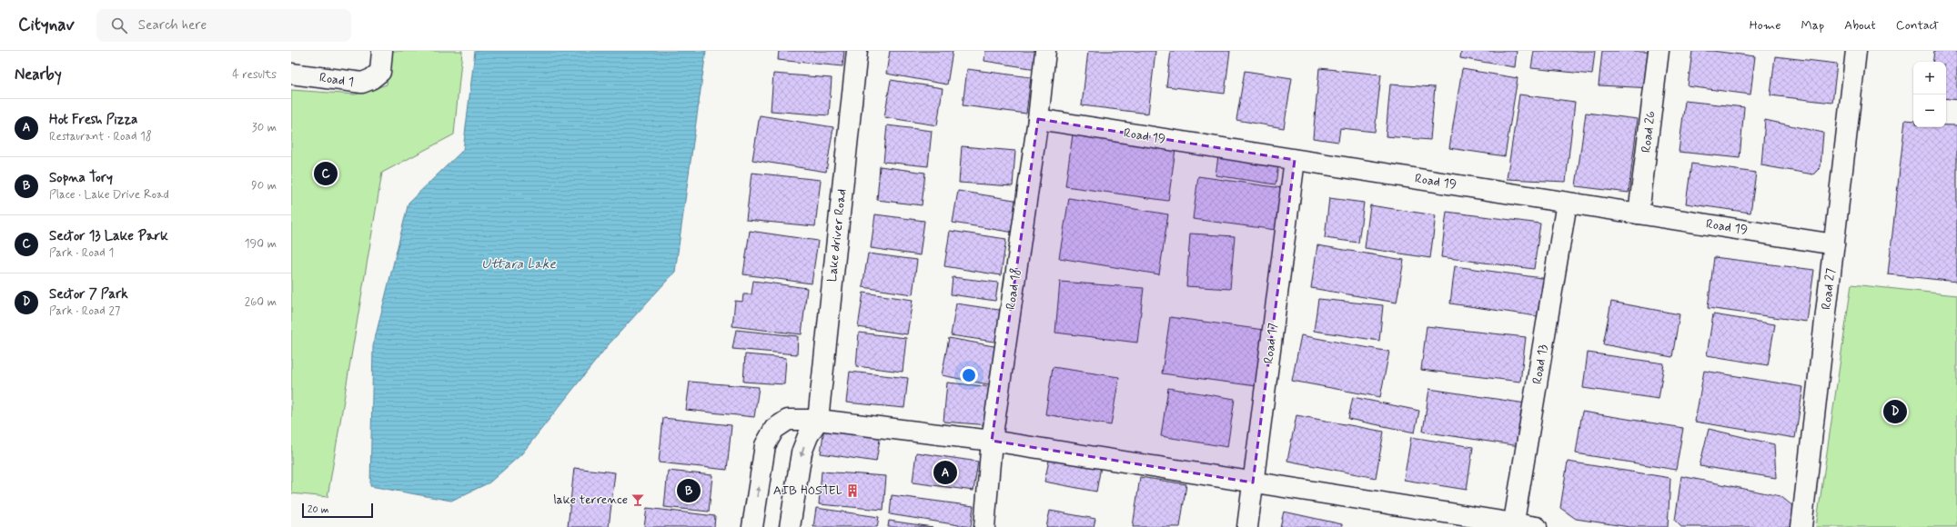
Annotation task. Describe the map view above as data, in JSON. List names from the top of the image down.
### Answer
{
  "streets": {
    "street": [
      "Road 1",
      "Road 26",
      "Road 19",
      "Lake driver Road",
      "Road 18",
      "Road 27",
      "Road 17",
      "Road 13"
    ]
  },
  "crossings": [
    ["Road 26", "Road 19"],
    ["Road 19", "Road 18"],
    ["Road 19", "Road 27"],
    ["Road 19", "Road 17"],
    ["Road 19", "Road 13"]
  ],
  "water": ["Uttara Lake"],
  "places": {
    "building": ["AIB HOSTEL"],
    "bar": ["lake terrence"]
  },
  "scale_bar": "20 m",
  "page": {
    "header": "Citynav",
    "search": "Search here",
    "nav": [
      "Home",
      "Map",
      "About",
      "Contact"
    ],
    "heading": ["Nearby", "4 results"],
    "map_buttons": ["+", "−"],
    "list": [
      {
        "mark": "A",
        "name": "Hot Fresh Pizza",
        "note": "Restaurant · Road 18",
        "value": "30 m"
      },
      {
        "mark": "B",
        "name": "Sopna Tory",
        "note": "Place · Lake Drive Road",
        "value": "90 m"
      },
      {
        "mark": "C",
        "name": "Sector 13 Lake Park",
        "note": "Park · Road 1",
        "value": "190 m"
      },
      {
        "mark": "D",
        "name": "Sector 7 Park",
        "note": "Park · Road 27",
        "value": "260 m"
      }
    ],
    "pins": [
      "C",
      "D",
      "A",
      "B"
    ],
    "scale": "20 m"
  }
}
